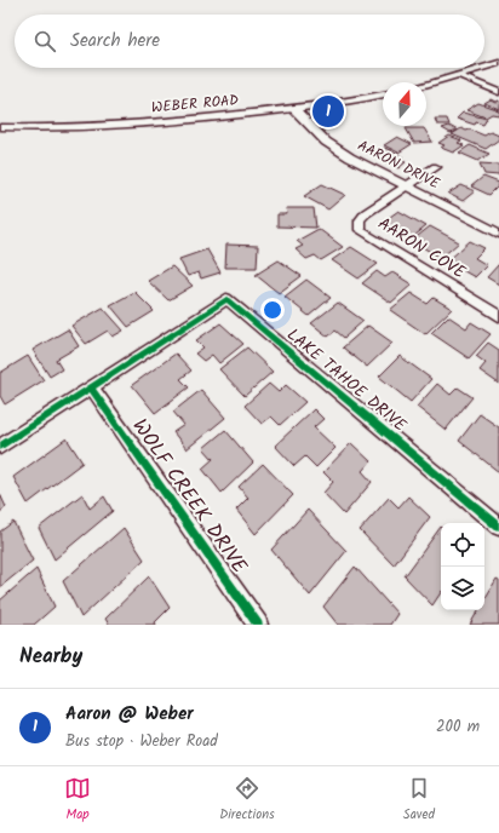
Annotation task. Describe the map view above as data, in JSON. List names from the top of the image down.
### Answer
{
  "streets": {
    "main road": ["WEBER ROAD"],
    "street": [
      "AARON DRIVE",
      "AARON COVE",
      "LAKE TAHOE DRIVE",
      "WOLF CREEK DRIVE"
    ]
  },
  "crossings": [
    ["WEBER ROAD", "AARON DRIVE"],
    ["AARON DRIVE", "AARON COVE"],
    ["LAKE TAHOE DRIVE", "WOLF CREEK DRIVE"]
  ],
  "north": "top",
  "page": {
    "search": "Search here",
    "pins": "1",
    "heading": "Nearby",
    "list": [
      {
        "mark": "1",
        "name": "Aaron @ Weber",
        "note": "Bus stop · Weber Road",
        "value": "200 m"
      }
    ],
    "nav": ["Map", "Directions", "Saved"]
  }
}
